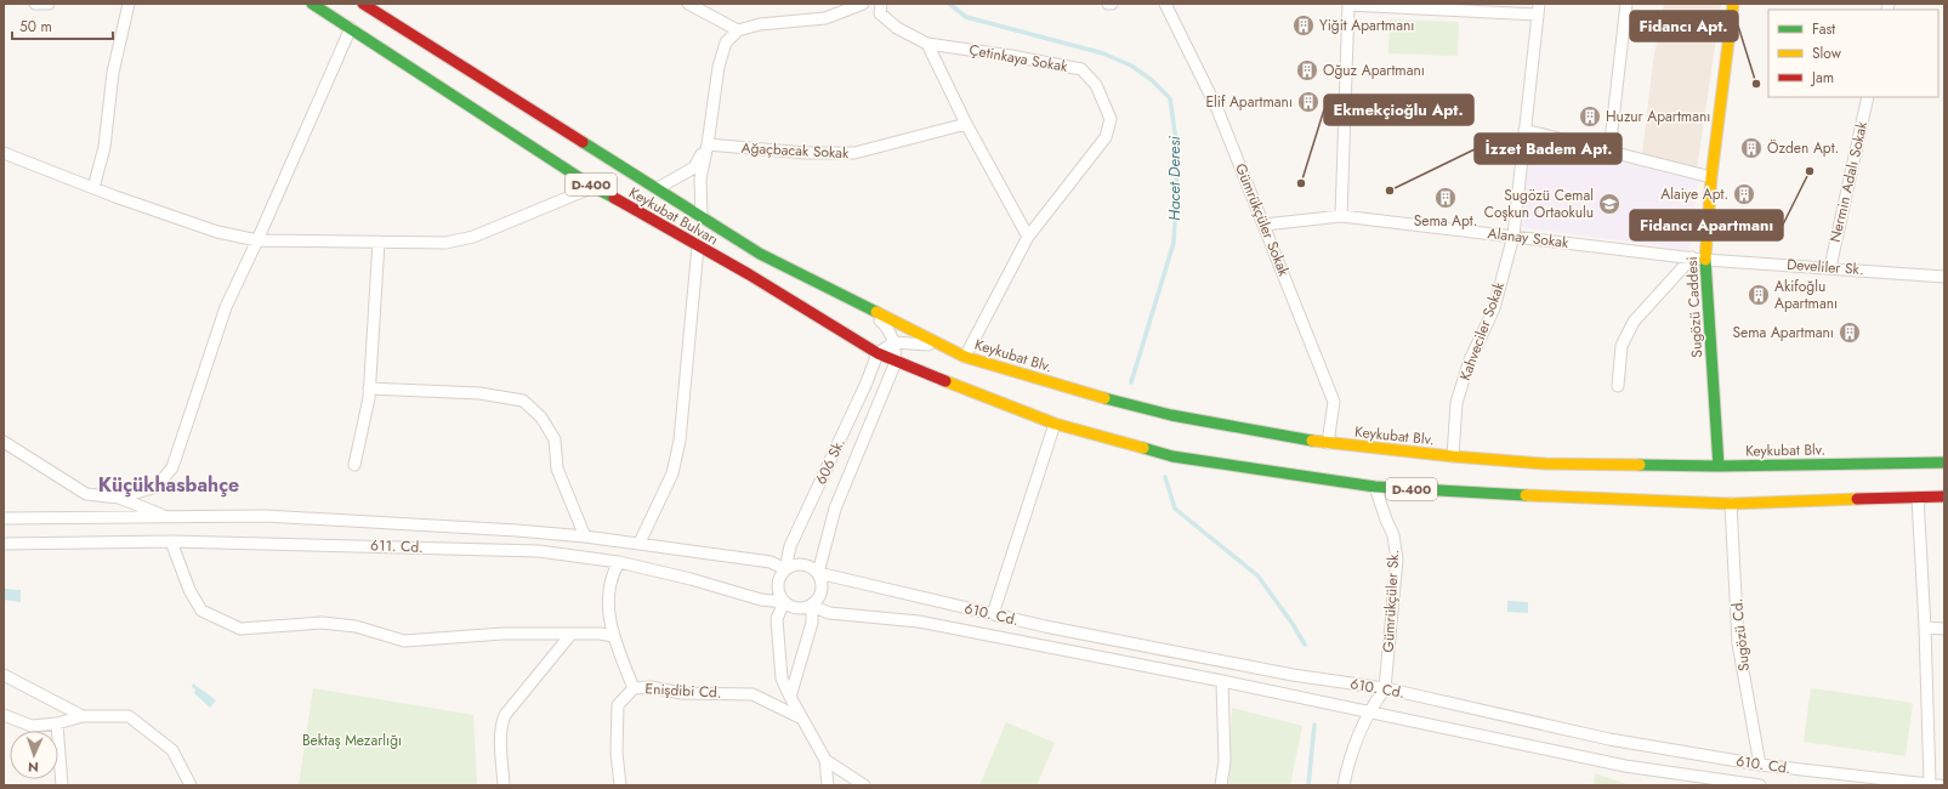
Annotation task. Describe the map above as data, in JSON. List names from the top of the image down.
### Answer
{
  "streets": {
    "main road": [
      "D-400",
      "Keykubat Bulvarı",
      "Sugözü Caddesi",
      "Keykubat Blv."
    ],
    "street": [
      "Çetinkaya Sokak",
      "Ağaçbacak Sokak",
      "Nermin Adalı Sokak",
      "Gümrükçüler Sokak",
      "Alanay Sokak",
      "Develiler Sk.",
      "Kahveciler Sokak",
      "606 Sk.",
      "611. Cd.",
      "Gümrükçüler Sk.",
      "610. Cd.",
      "Sugözü Cd.",
      "Enişdibi Cd."
    ]
  },
  "crossings": [
    ["Çetinkaya Sokak", "Keykubat Blv."],
    ["Nermin Adalı Sokak", "Develiler Sk."],
    ["D-400", "Keykubat Bulvarı"],
    ["D-400", "606 Sk."],
    ["D-400", "Gümrükçüler Sk."],
    ["D-400", "Sugözü Cd."],
    ["Keykubat Bulvarı", "Keykubat Blv."],
    ["Keykubat Bulvarı", "606 Sk."],
    ["Gümrükçüler Sokak", "Alanay Sokak"],
    ["Gümrükçüler Sokak", "Keykubat Blv."],
    ["Alanay Sokak", "Develiler Sk."],
    ["Alanay Sokak", "Sugözü Caddesi"],
    ["Alanay Sokak", "Kahveciler Sokak"],
    ["Develiler Sk.", "Sugözü Caddesi"],
    ["Sugözü Caddesi", "Keykubat Blv."],
    ["Kahveciler Sokak", "Keykubat Blv."],
    ["606 Sk.", "611. Cd."],
    ["606 Sk.", "610. Cd."],
    ["611. Cd.", "610. Cd."],
    ["611. Cd.", "Enişdibi Cd."],
    ["Gümrükçüler Sk.", "610. Cd."],
    ["610. Cd.", "Sugözü Cd."]
  ],
  "districts": ["Küçükhasbahçe"],
  "water": ["Hacet Deresi"],
  "parks": ["Bektaş Mezarlığı"],
  "places": {
    "building": [
      "Yiğit Apartmanı",
      "Oğuz Apartmanı",
      "Elif Apartmanı",
      "Huzur Apartmanı",
      "Özden Apt.",
      "Alaiye Apt.",
      "Sema Apt.",
      "Akifoğlu Apartmanı",
      "Sema Apartmanı"
    ],
    "other": [
      "Fidancı Apt.",
      "Fidancı Apartmanı",
      "Ekmekçioğlu Apt.",
      "İzzet Badem Apt."
    ],
    "school or university": ["Sugözü Cemal Coşkun Ortaokulu"]
  },
  "legend": ["Fast", "Slow", "Jam"],
  "scale_bar": "50 m",
  "north": "bottom"
}
